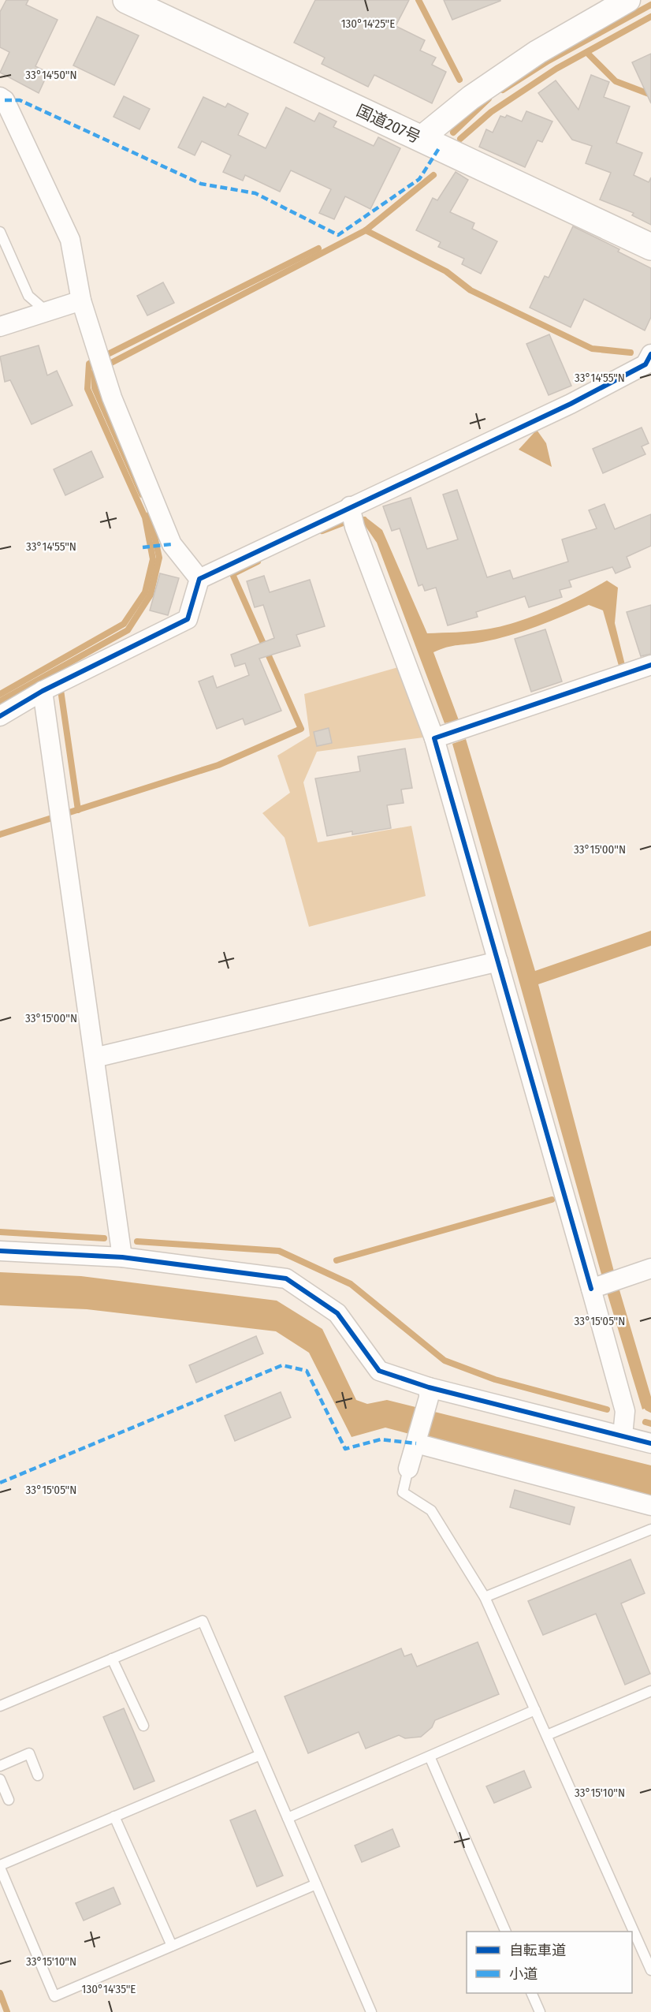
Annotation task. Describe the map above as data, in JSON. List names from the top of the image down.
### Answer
{
  "streets": {
    "highway": ["国道207号"]
  },
  "legend": ["自転車道", "小道"],
  "coordinates": [
    "130°14'25\"E",
    "33°14'50\"N",
    "33°14'55\"N",
    "33°15'00\"N",
    "33°15'05\"N",
    "33°15'10\"N",
    "130°14'35\"E"
  ]
}
